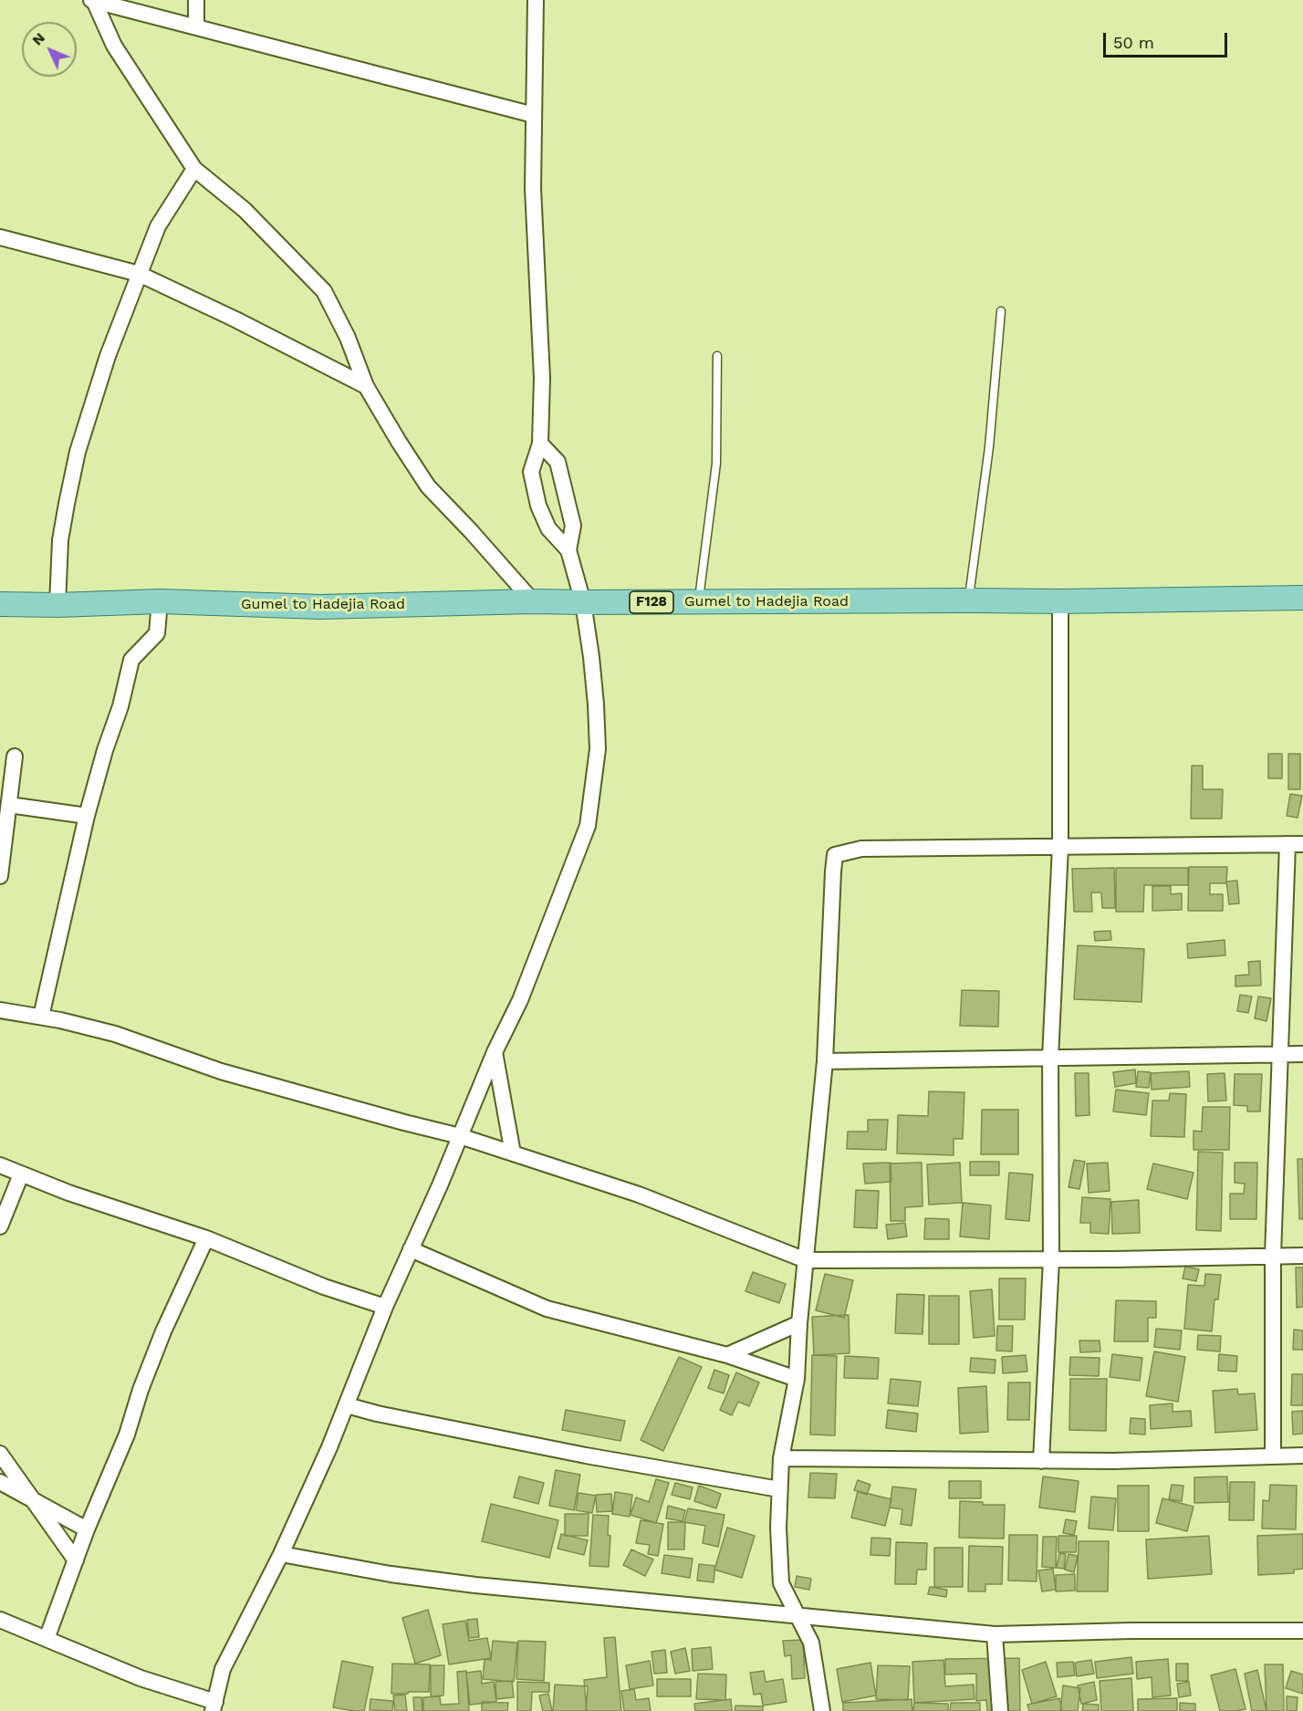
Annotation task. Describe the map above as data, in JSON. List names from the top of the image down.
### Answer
{
  "streets": {
    "main road": ["Gumel to Hadejia Road", "F128"]
  },
  "scale_bar": "50 m",
  "north": "top left"
}
